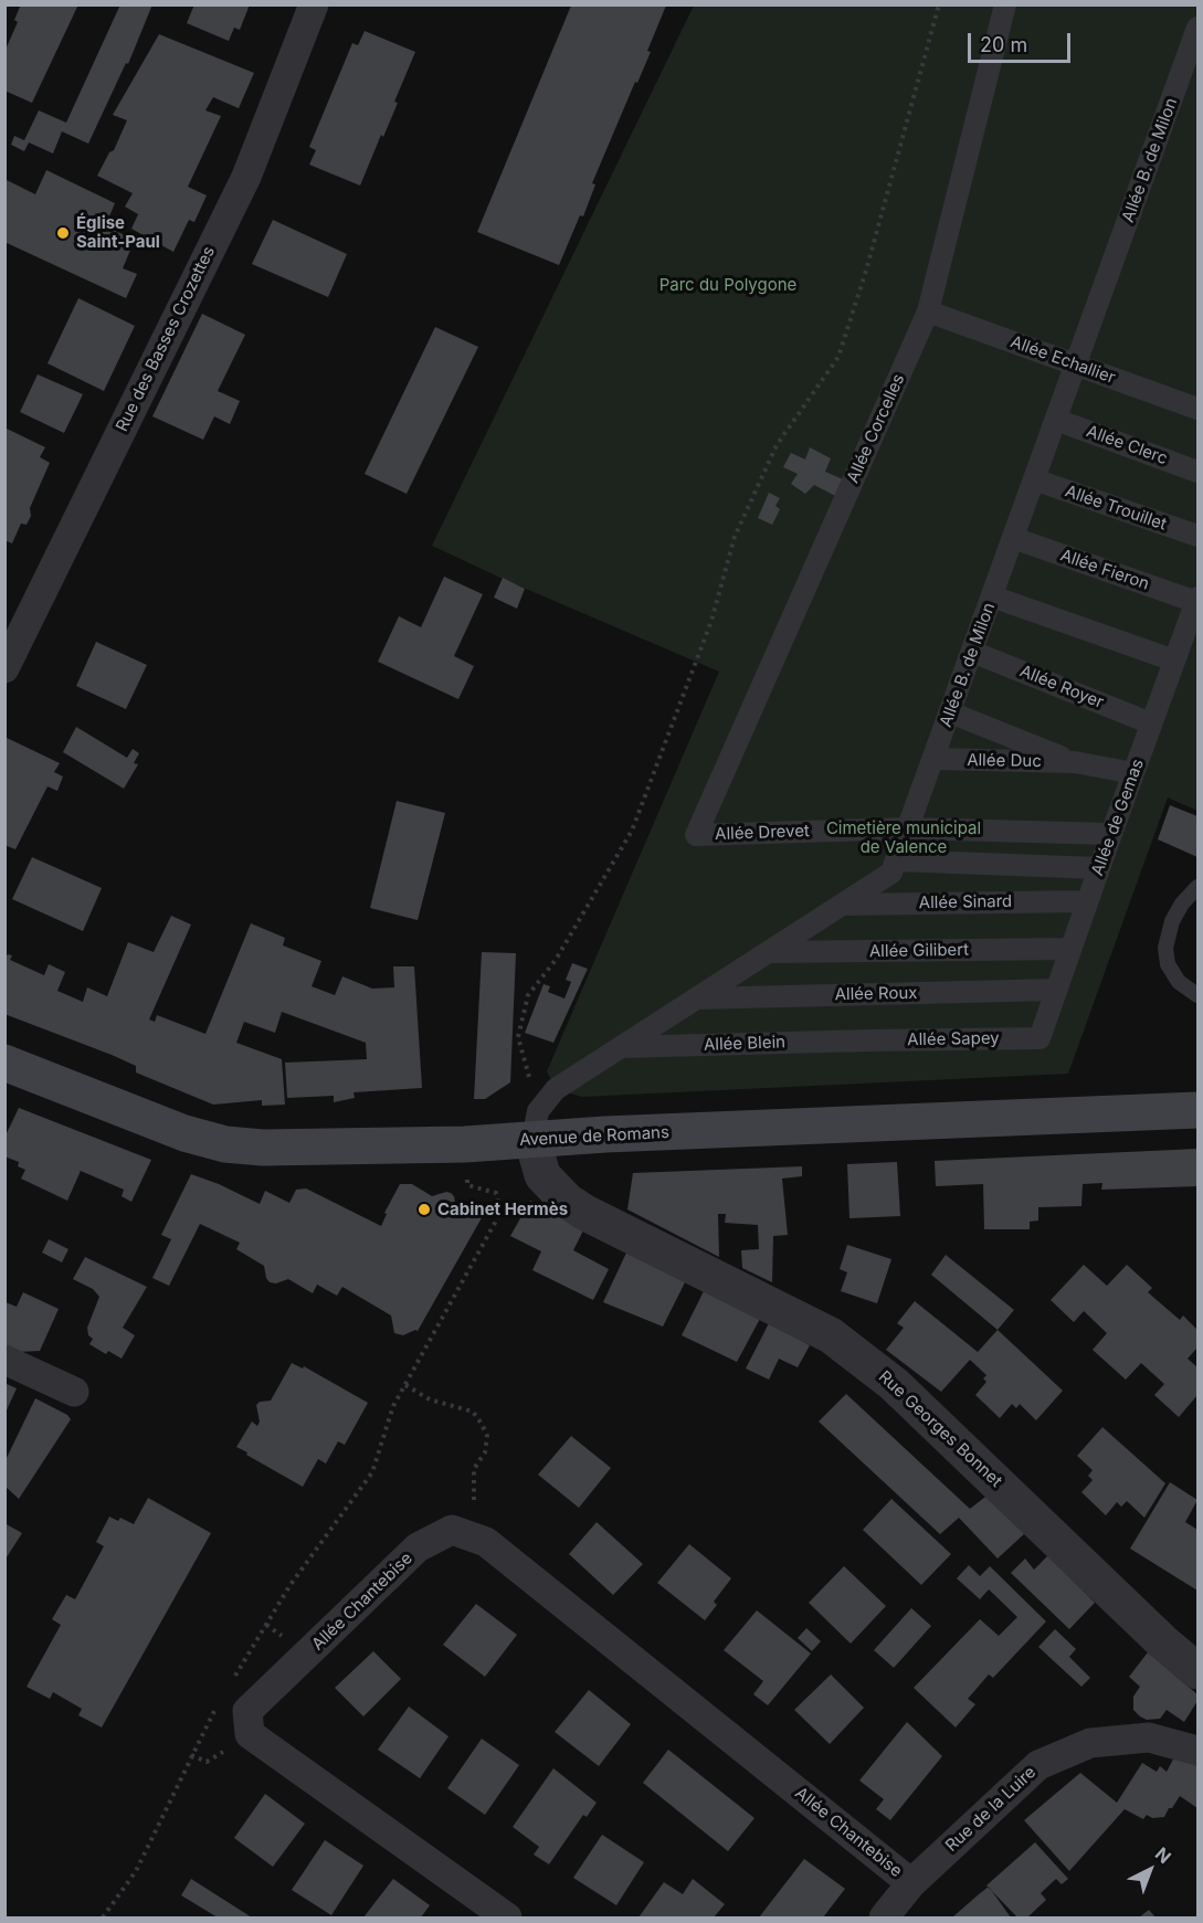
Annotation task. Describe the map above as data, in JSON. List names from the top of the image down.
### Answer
{
  "streets": {
    "main road": ["Avenue de Romans"],
    "street": [
      "Allée B. de Milon",
      "Rue des Basses Crozettes",
      "Allée Echallier",
      "Allée Corcelles",
      "Allée Clerc",
      "Allée Trouillet",
      "Allée Fieron",
      "Allée Royer",
      "Allée Duc",
      "Allée de Gemas",
      "Allée Drevet",
      "Allée Sinard",
      "Allée Gilibert",
      "Allée Roux",
      "Allée Sapey",
      "Allée Blein",
      "Rue Georges Bonnet",
      "Allée Chantebise",
      "Rue de la Luire"
    ]
  },
  "crossings": [
    ["Allée B. de Milon", "Allée Echallier"],
    ["Allée B. de Milon", "Allée Clerc"],
    ["Allée B. de Milon", "Allée Trouillet"],
    ["Allée B. de Milon", "Allée Fieron"],
    ["Allée B. de Milon", "Allée Royer"],
    ["Allée B. de Milon", "Allée Duc"],
    ["Allée B. de Milon", "Allée Drevet"],
    ["Allée B. de Milon", "Allée Sinard"],
    ["Allée B. de Milon", "Allée Gilibert"],
    ["Allée B. de Milon", "Allée Roux"],
    ["Allée B. de Milon", "Allée Blein"],
    ["Allée B. de Milon", "Avenue de Romans"],
    ["Allée B. de Milon", "Rue Georges Bonnet"],
    ["Allée Echallier", "Allée Corcelles"],
    ["Allée Corcelles", "Allée Drevet"],
    ["Allée Fieron", "Allée de Gemas"],
    ["Allée Royer", "Allée de Gemas"],
    ["Allée Duc", "Allée de Gemas"],
    ["Allée de Gemas", "Allée Drevet"],
    ["Allée de Gemas", "Allée Sinard"],
    ["Allée de Gemas", "Allée Gilibert"],
    ["Allée de Gemas", "Allée Roux"],
    ["Allée de Gemas", "Allée Sapey"],
    ["Allée Sapey", "Allée Blein"],
    ["Avenue de Romans", "Rue Georges Bonnet"],
    ["Allée Chantebise", "Rue de la Luire"]
  ],
  "parks": ["Parc du Polygone", "Cimetière municipal de Valence"],
  "places": ["Église Saint-Paul", "Cabinet Hermès"],
  "scale_bar": "20 m",
  "north": "top right"
}
